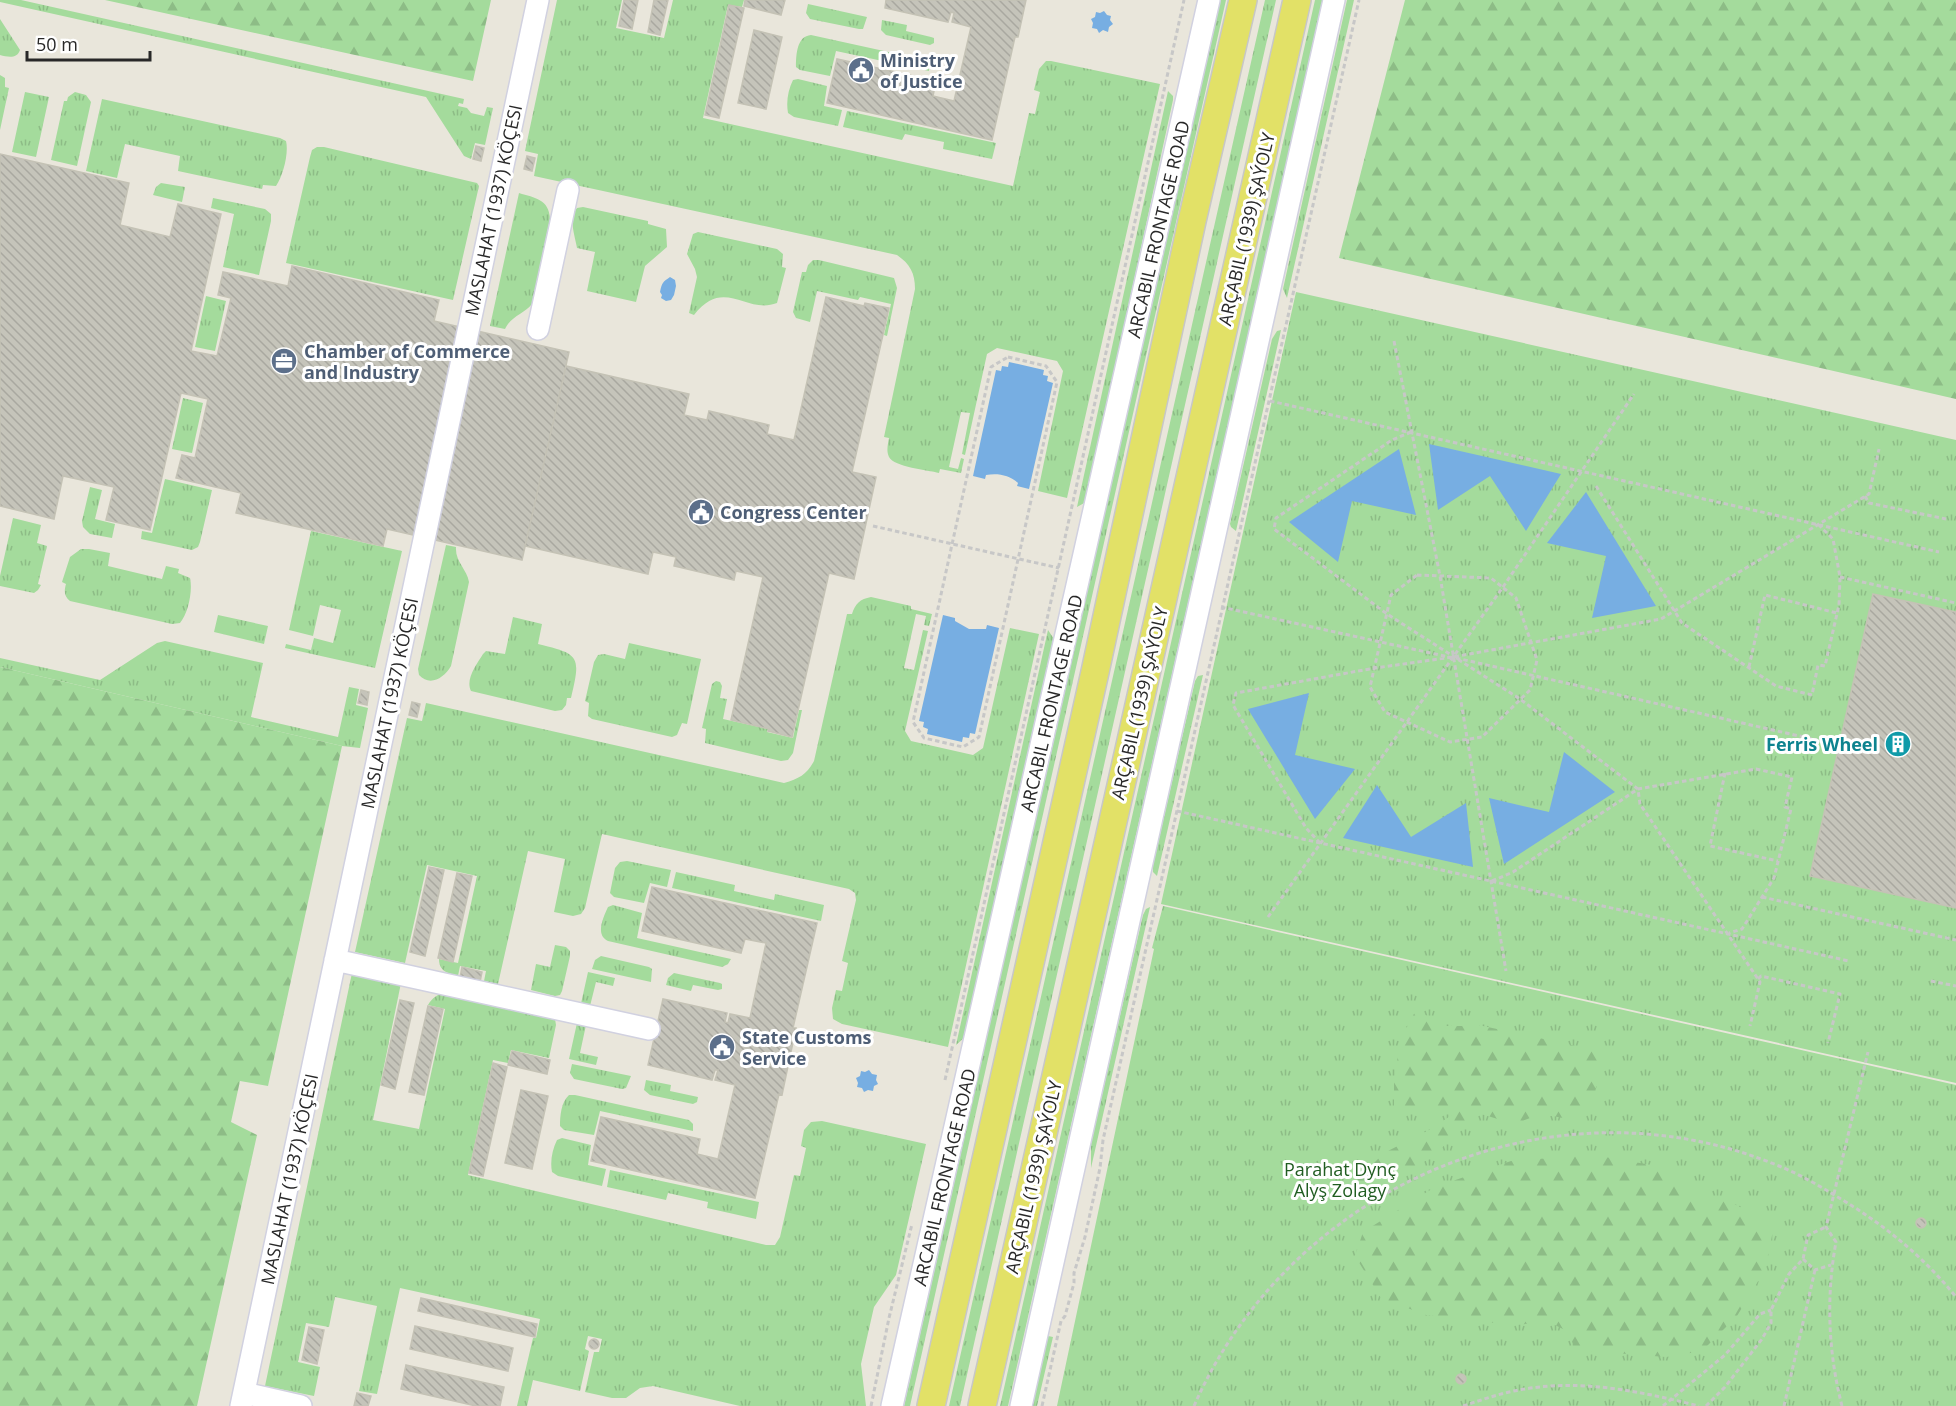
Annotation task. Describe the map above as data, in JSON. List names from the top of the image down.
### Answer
{
  "streets": {
    "main road": ["ARÇABIL (1939) ŞAÝOLY"],
    "street": ["MASLAHAT (1937) KÖÇESI", "ARCABIL FRONTAGE ROAD"]
  },
  "parks": ["Parahat Dynç Alyş Zolagy"],
  "places": {
    "public building": ["Ministry of Justice", "Congress Center", "State Customs Service"],
    "office": ["Chamber of Commerce and Industry"],
    "building": ["Ferris Wheel"]
  },
  "scale_bar": "50 m"
}
